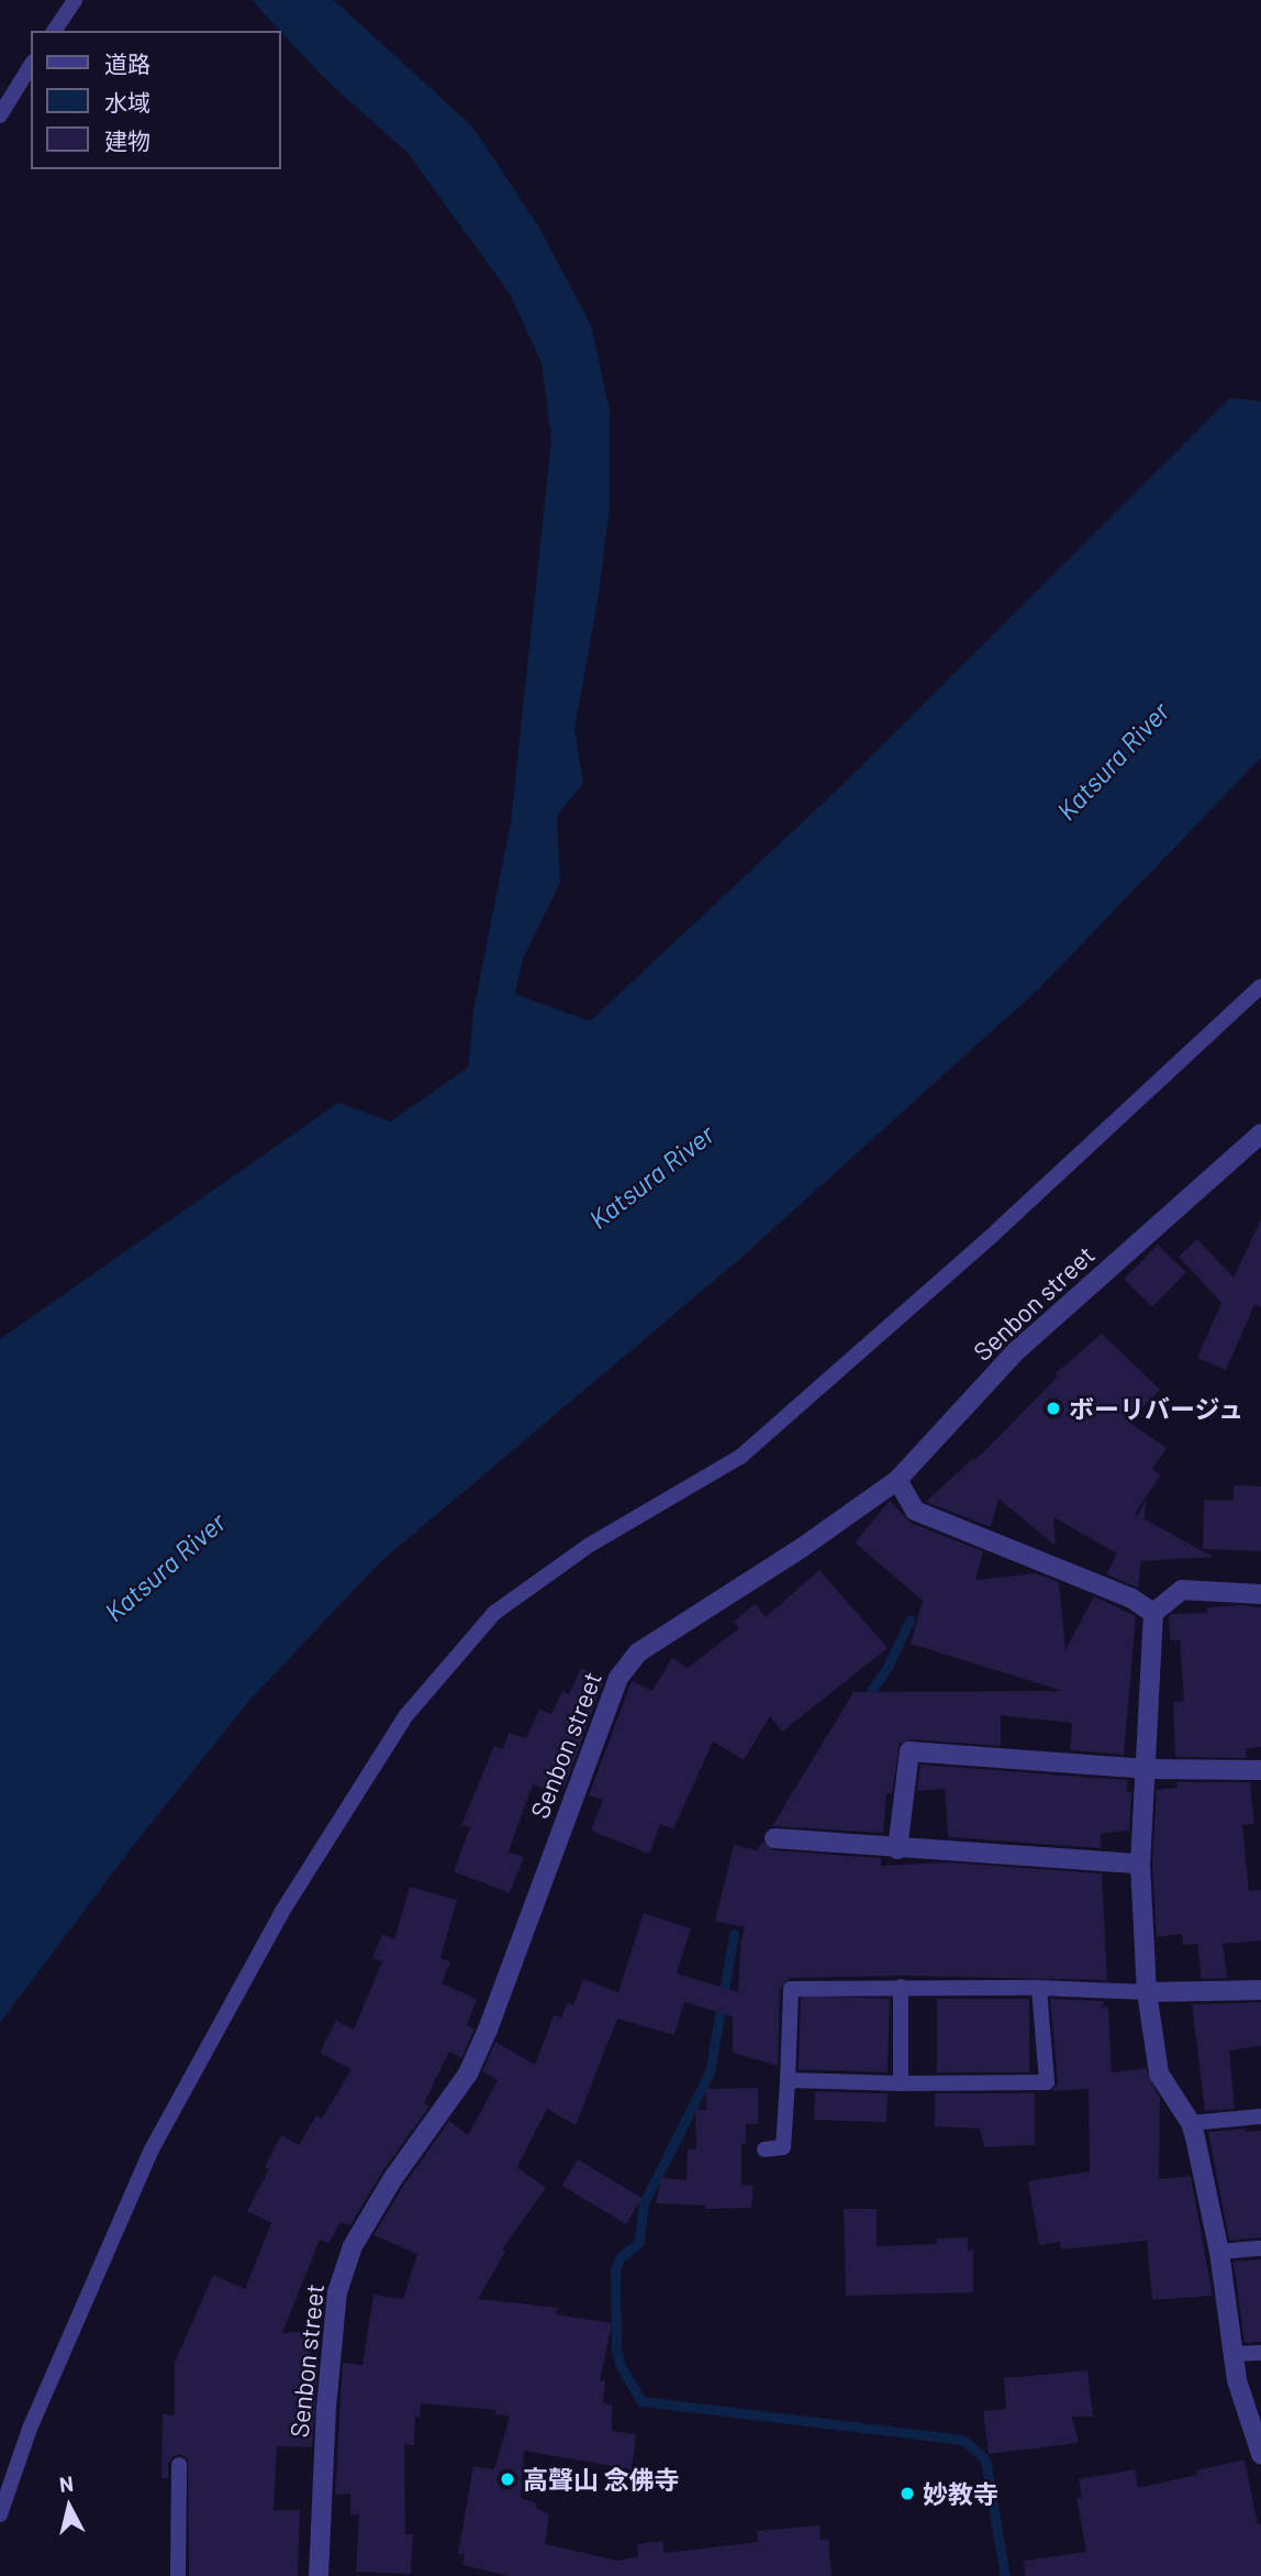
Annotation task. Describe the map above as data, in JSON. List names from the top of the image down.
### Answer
{
  "streets": {
    "street": ["Senbon street"]
  },
  "water": ["Katsura River"],
  "places": ["ボーリバージュ", "高聲山 念佛寺", "妙教寺"],
  "legend": ["道路", "水域", "建物"],
  "north": "top"
}
